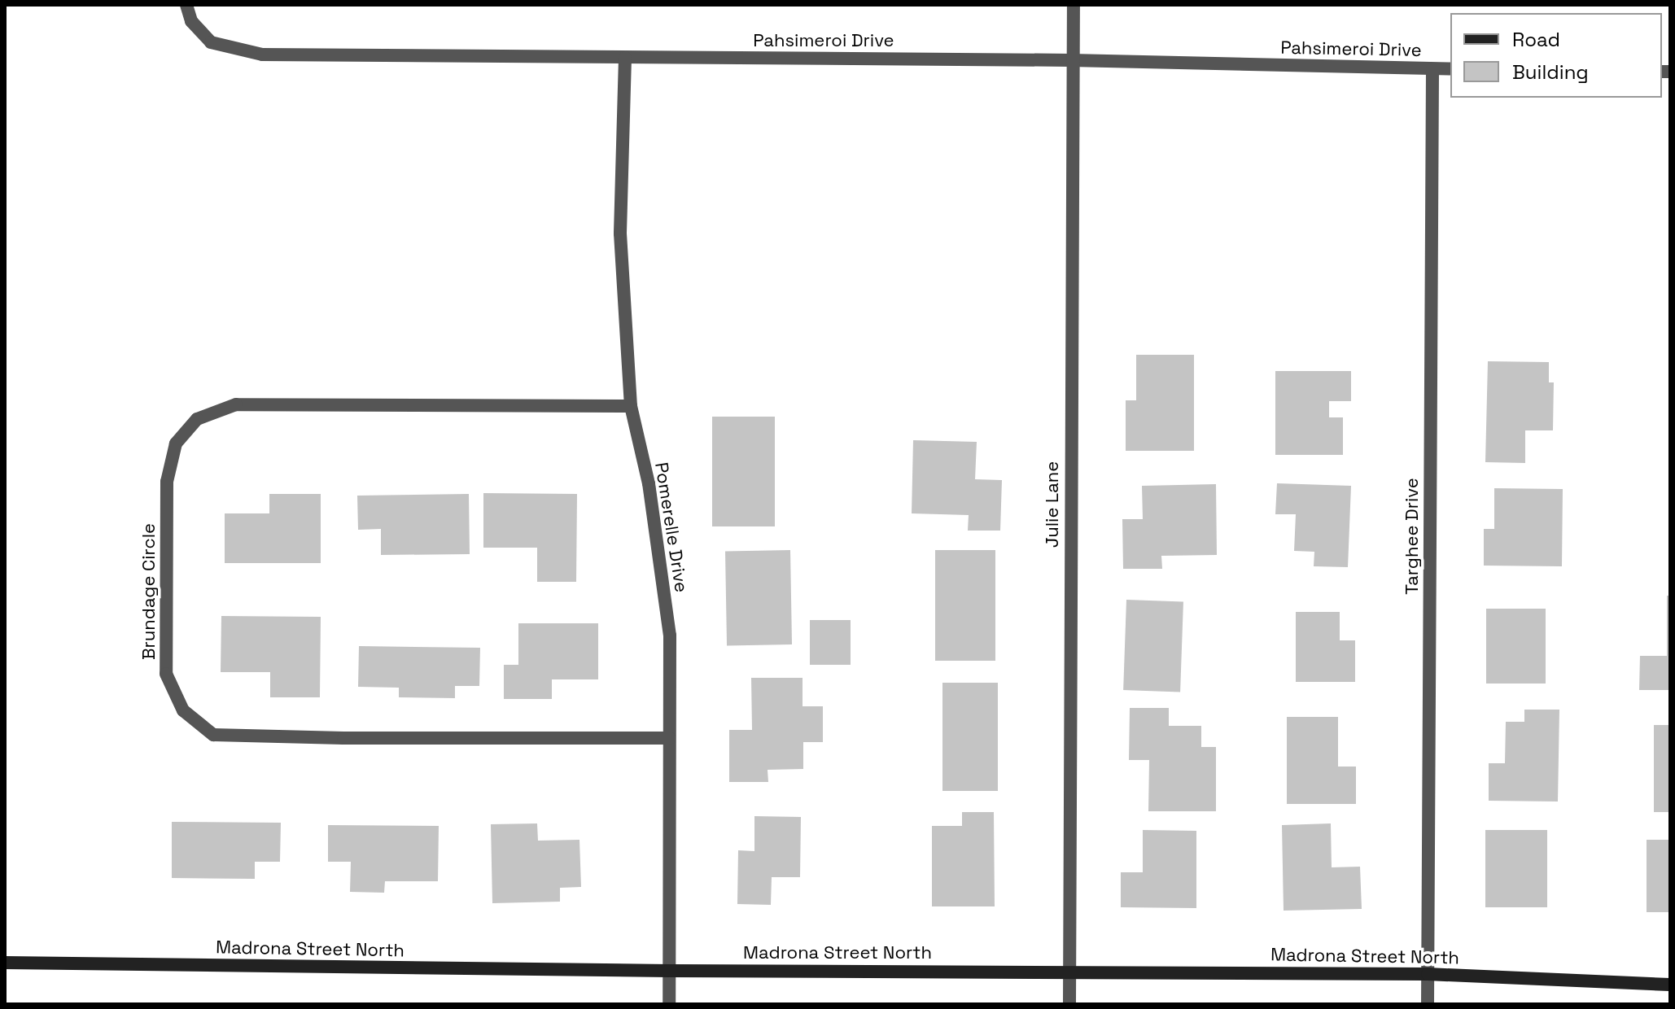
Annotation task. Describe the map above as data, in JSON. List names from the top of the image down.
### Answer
{
  "streets": {
    "street": [
      "Pahsimeroi Drive",
      "Julie Lane",
      "Pomerelle Drive",
      "Targhee Drive",
      "Brundage Circle",
      "Madrona Street North"
    ]
  },
  "crossings": [
    ["Pahsimeroi Drive", "Julie Lane"],
    ["Pahsimeroi Drive", "Pomerelle Drive"],
    ["Pahsimeroi Drive", "Targhee Drive"],
    ["Julie Lane", "Madrona Street North"],
    ["Pomerelle Drive", "Brundage Circle"],
    ["Pomerelle Drive", "Madrona Street North"],
    ["Targhee Drive", "Madrona Street North"]
  ],
  "legend": ["Road", "Building"]
}
